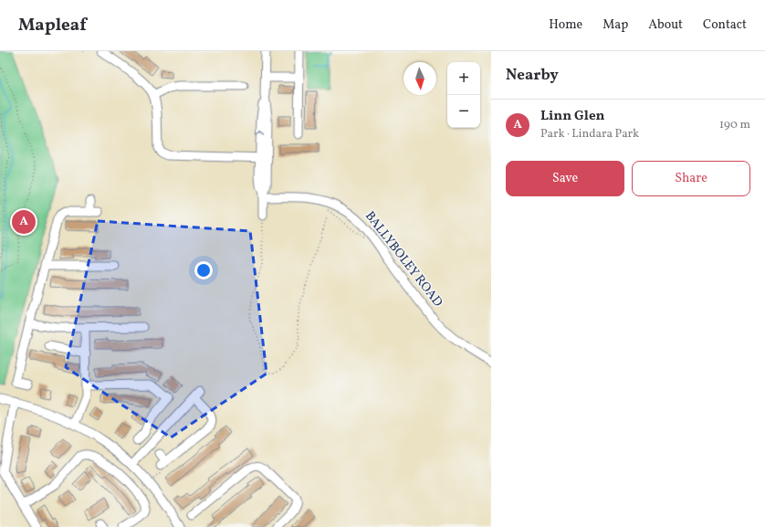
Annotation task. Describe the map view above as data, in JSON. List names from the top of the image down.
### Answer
{
  "streets": {
    "street": ["BALLYBOLEY ROAD"]
  },
  "north": "bottom",
  "page": {
    "header": "Mapleaf",
    "nav": [
      "Home",
      "Map",
      "About",
      "Contact"
    ],
    "heading": "Nearby",
    "map_buttons": ["+", "−"],
    "list": [
      {
        "mark": "A",
        "name": "Linn Glen",
        "note": "Park · Lindara Park",
        "value": "190 m"
      }
    ],
    "buttons": ["Save", "Share"],
    "pins": "A"
  }
}
